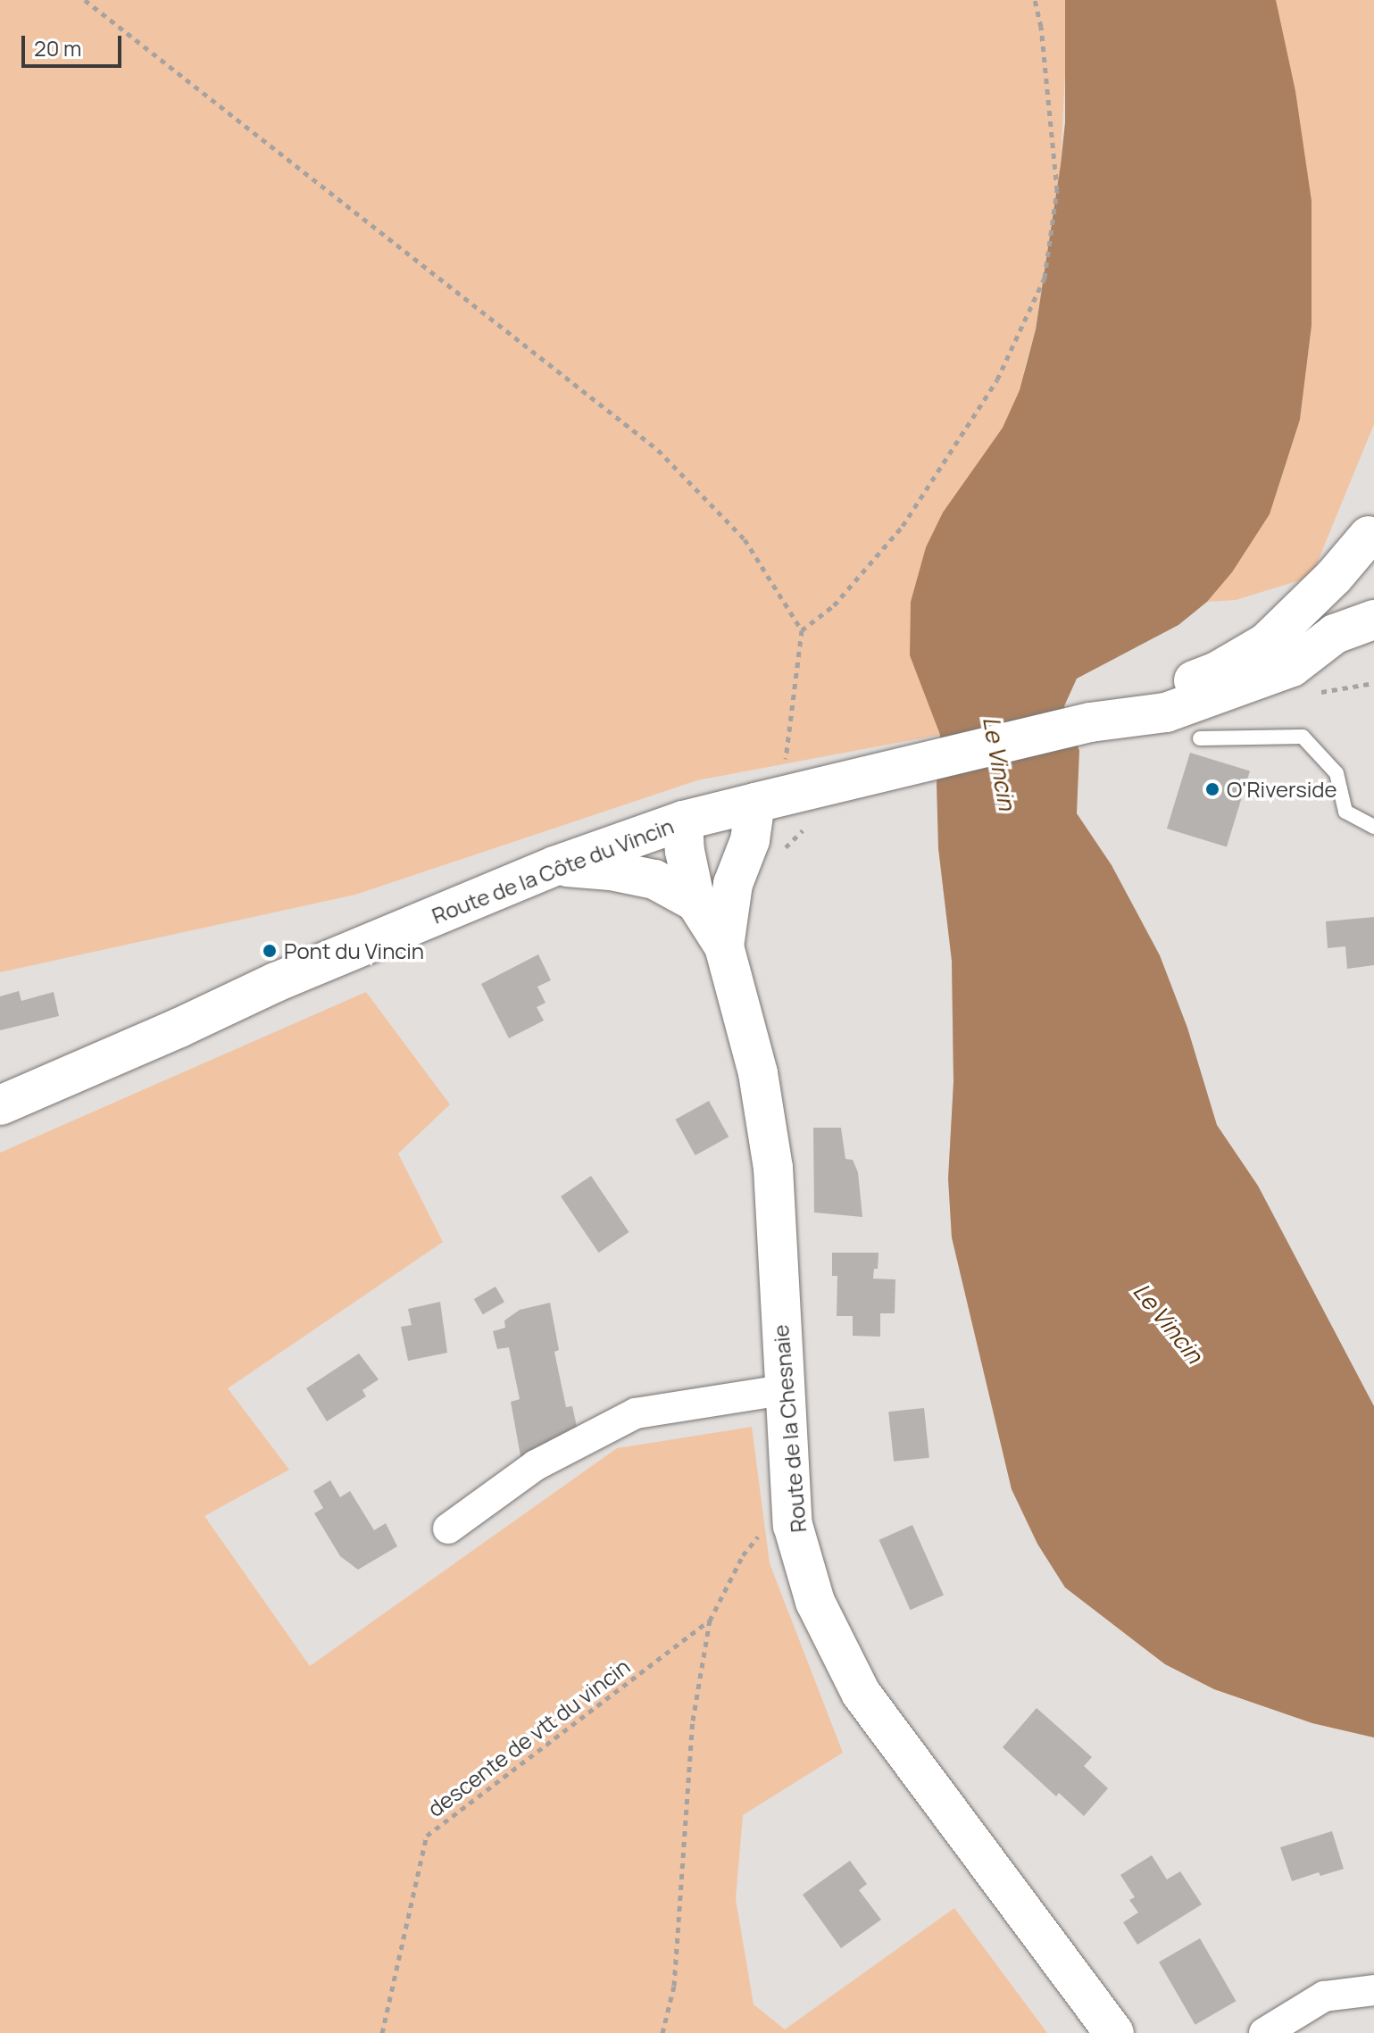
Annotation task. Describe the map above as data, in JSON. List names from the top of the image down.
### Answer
{
  "streets": {
    "main road": ["Route de la Côte du Vincin", "Route de la Chesnaie"],
    "path": ["descente de vtt du vincin"]
  },
  "crossings": [
    ["Route de la Côte du Vincin", "Route de la Chesnaie"]
  ],
  "water": ["Le Vincin"],
  "places": ["O'Riverside", "Pont du Vincin"],
  "scale_bar": "20 m"
}
